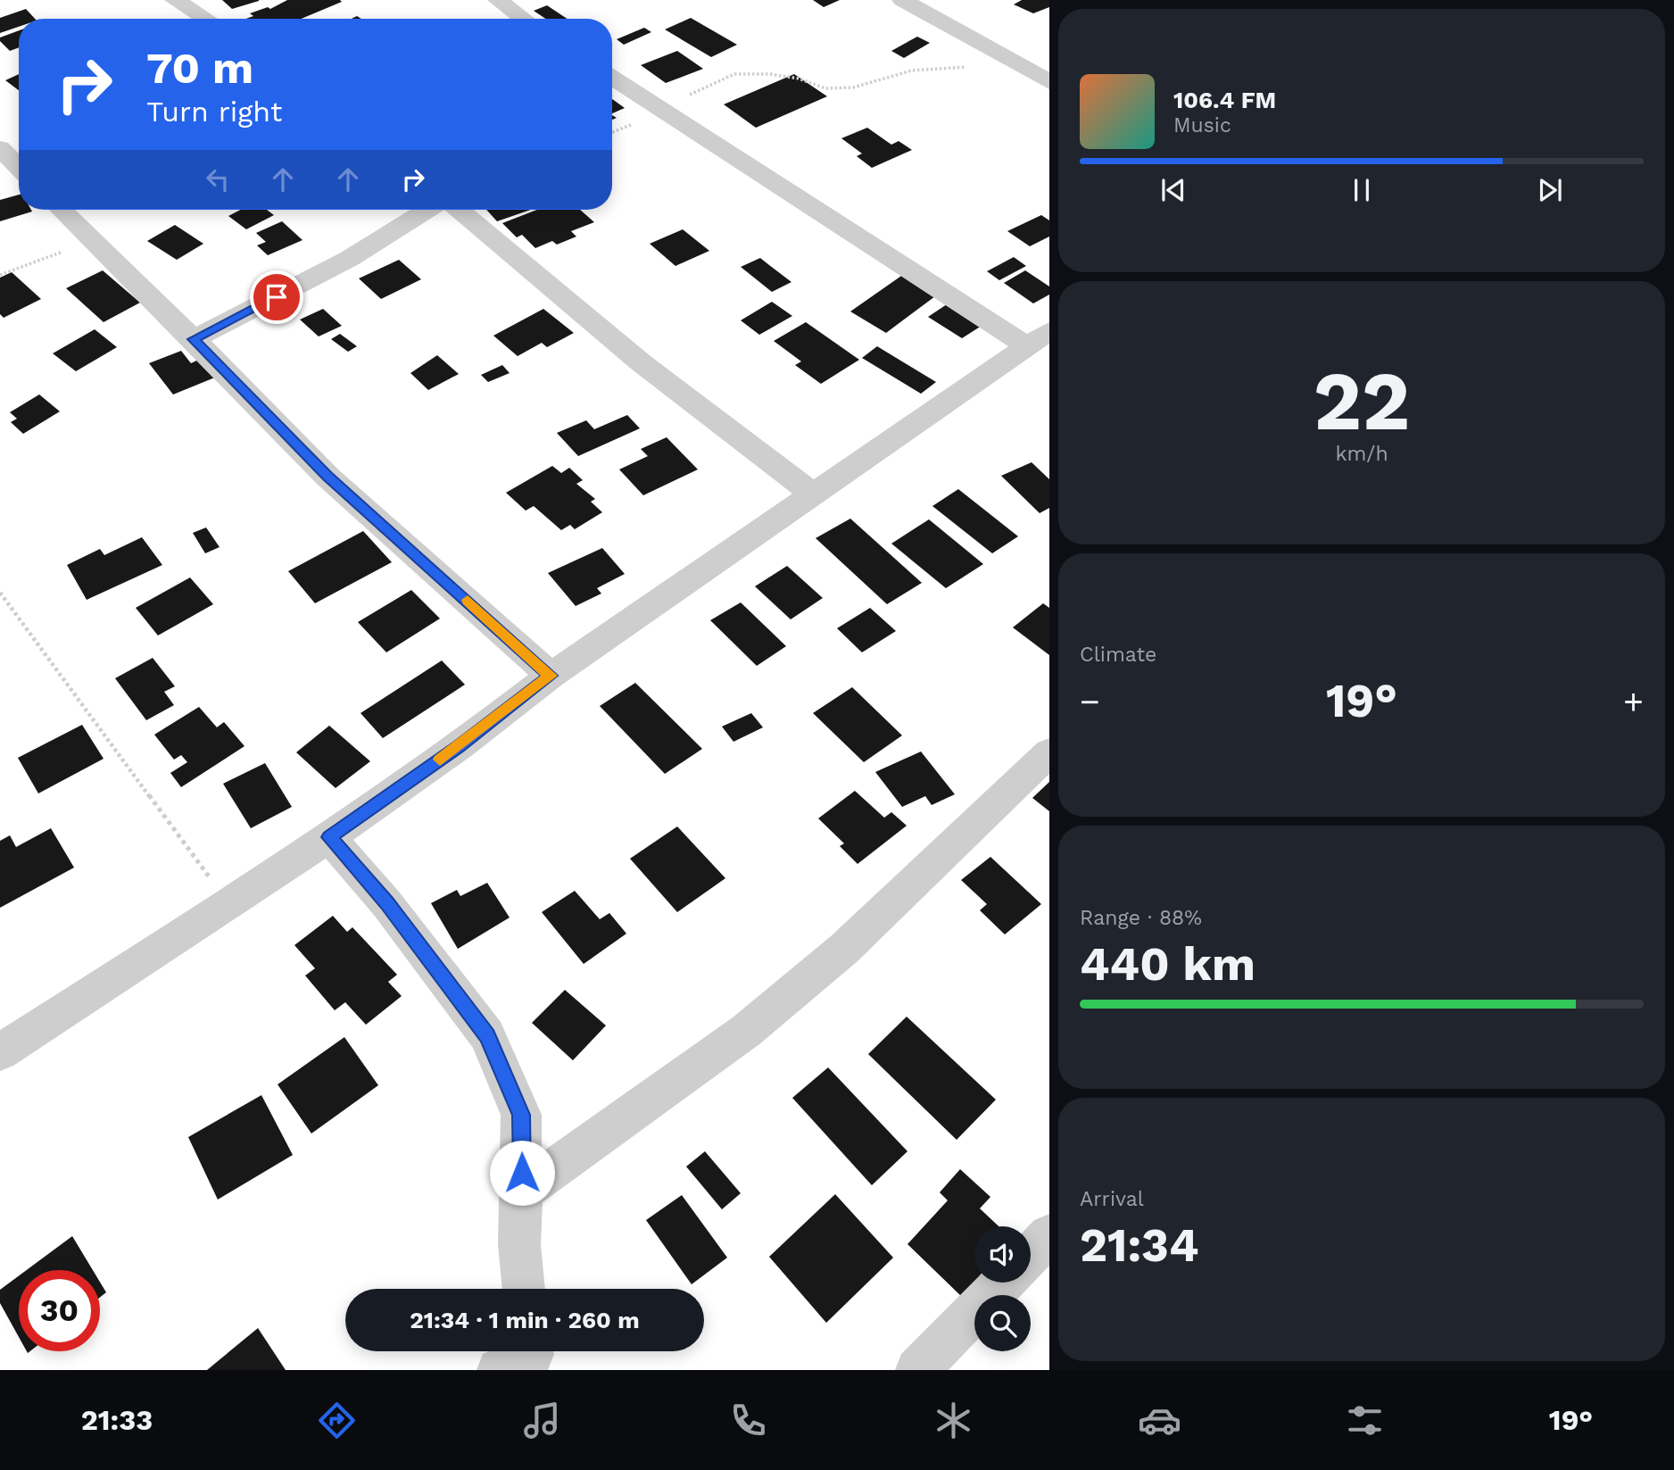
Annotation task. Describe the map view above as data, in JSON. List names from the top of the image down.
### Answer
{
  "page": {
    "turn": ["70 m", "Turn right"],
    "song": ["106.4 FM", "Music"],
    "tile": [
      ["22", "km/h"],
      "Climate",
      ["Range · 88%", "440 km"],
      ["Arrival", "21:34"]
    ],
    "heat": ["−", "19°", "+"],
    "limit": "30",
    "trip": "21:34 · 1 min · 260 m",
    "tabs": ["21:33", "19°"]
  }
}
